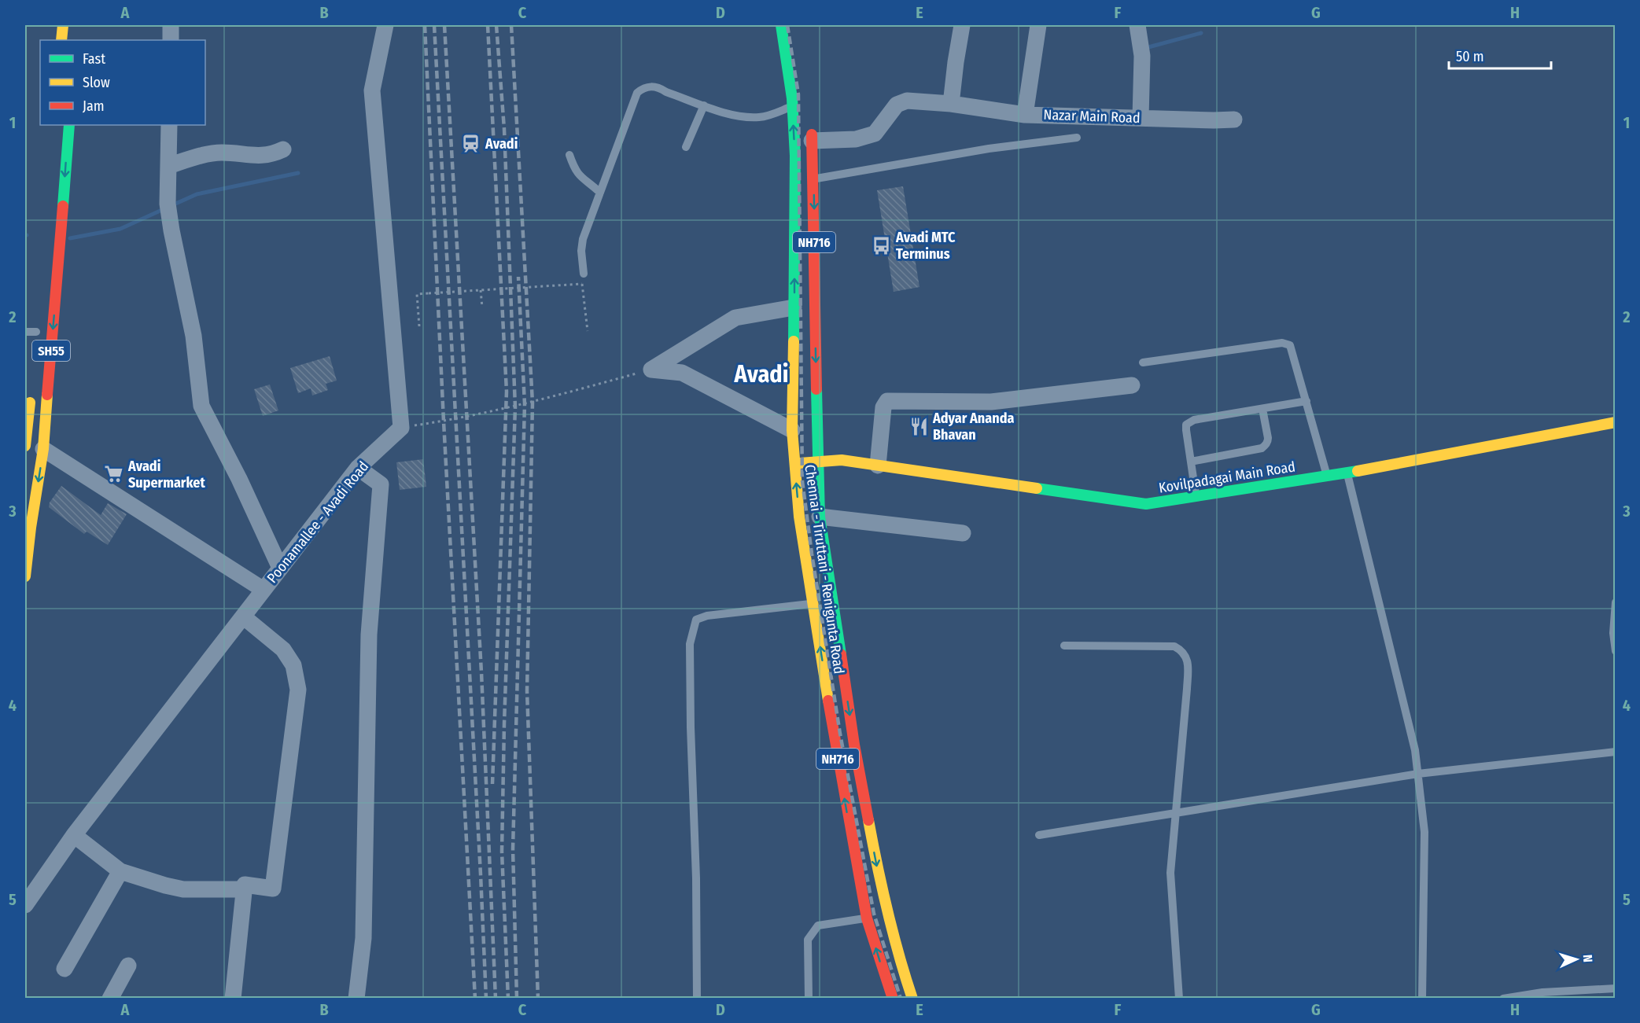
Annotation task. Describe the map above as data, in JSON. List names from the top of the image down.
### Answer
{
  "streets": {
    "main road": [
      "NH716",
      "SH55",
      "Kovilpadagai Main Road",
      "Chennai - Tiruttani - Renigunta Road"
    ],
    "street": ["Nazar Main Road", "Poonamallee - Avadi Road"]
  },
  "crossings": [
    ["Nazar Main Road", "Chennai - Tiruttani - Renigunta Road"],
    ["Kovilpadagai Main Road", "Chennai - Tiruttani - Renigunta Road"]
  ],
  "districts": ["Avadi"],
  "places": {
    "station": ["Avadi"],
    "bus stop": ["Avadi MTC Terminus"],
    "restaurant": ["Adyar Ananda Bhavan"],
    "supermarket": ["Avadi Supermarket"]
  },
  "legend": ["Fast", "Slow", "Jam"],
  "scale_bar": "50 m",
  "north": "right",
  "grid": {
    "columns": [
      "A",
      "B",
      "C",
      "D",
      "E",
      "F",
      "G",
      "H"
    ],
    "rows": [
      "1",
      "2",
      "3",
      "4",
      "5"
    ]
  }
}
